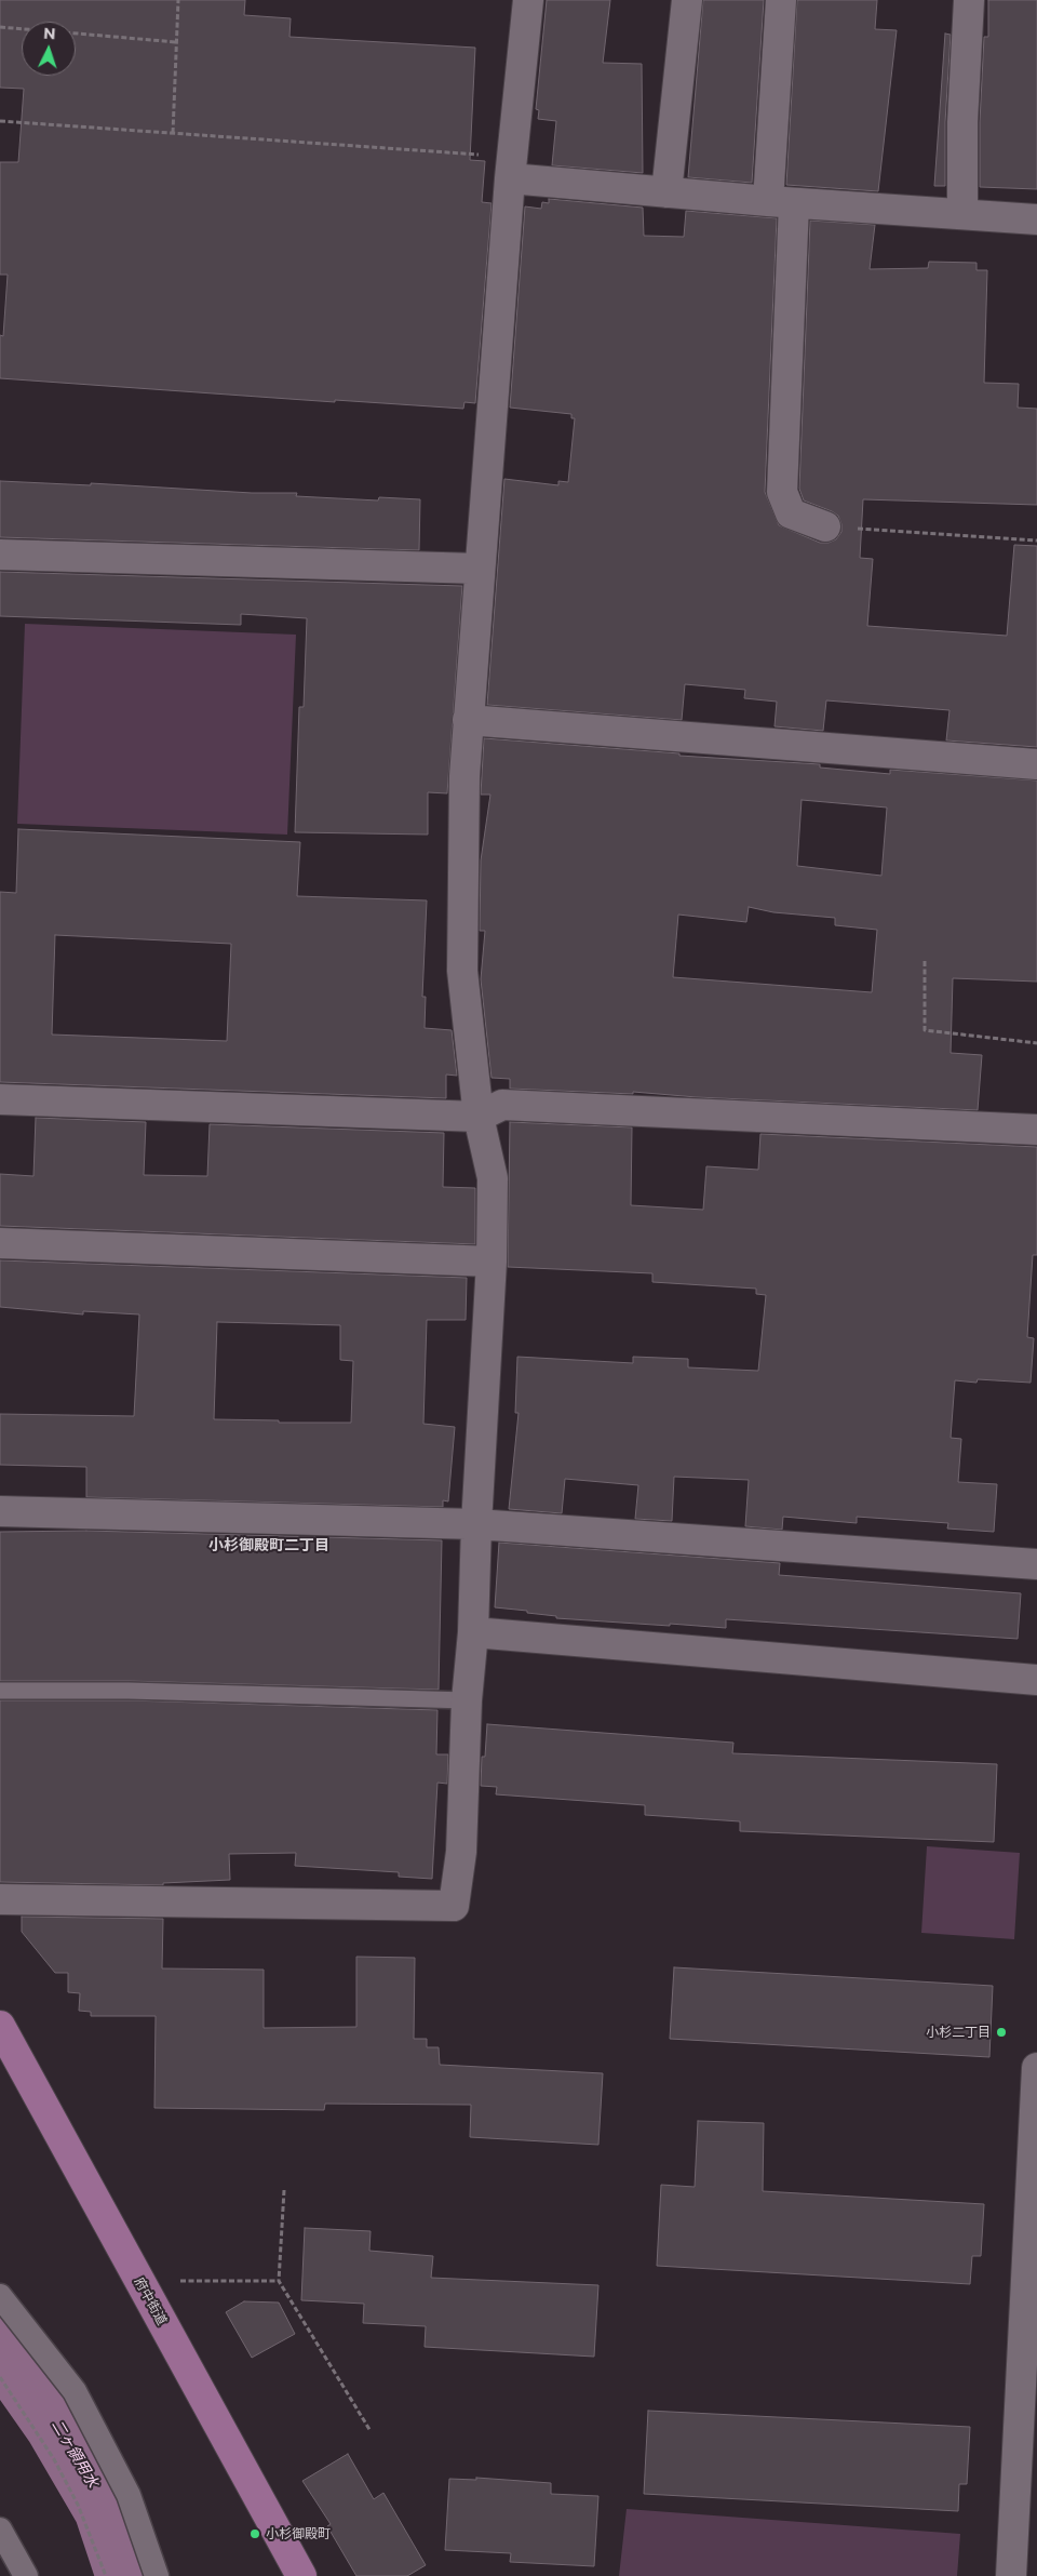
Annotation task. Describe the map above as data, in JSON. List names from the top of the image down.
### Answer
{
  "streets": {
    "highway": ["府中街道"]
  },
  "districts": ["小杉御殿町二丁目"],
  "water": ["二ヶ領用水"],
  "places": ["小杉二丁目", "小杉御殿町"],
  "north": "top"
}
